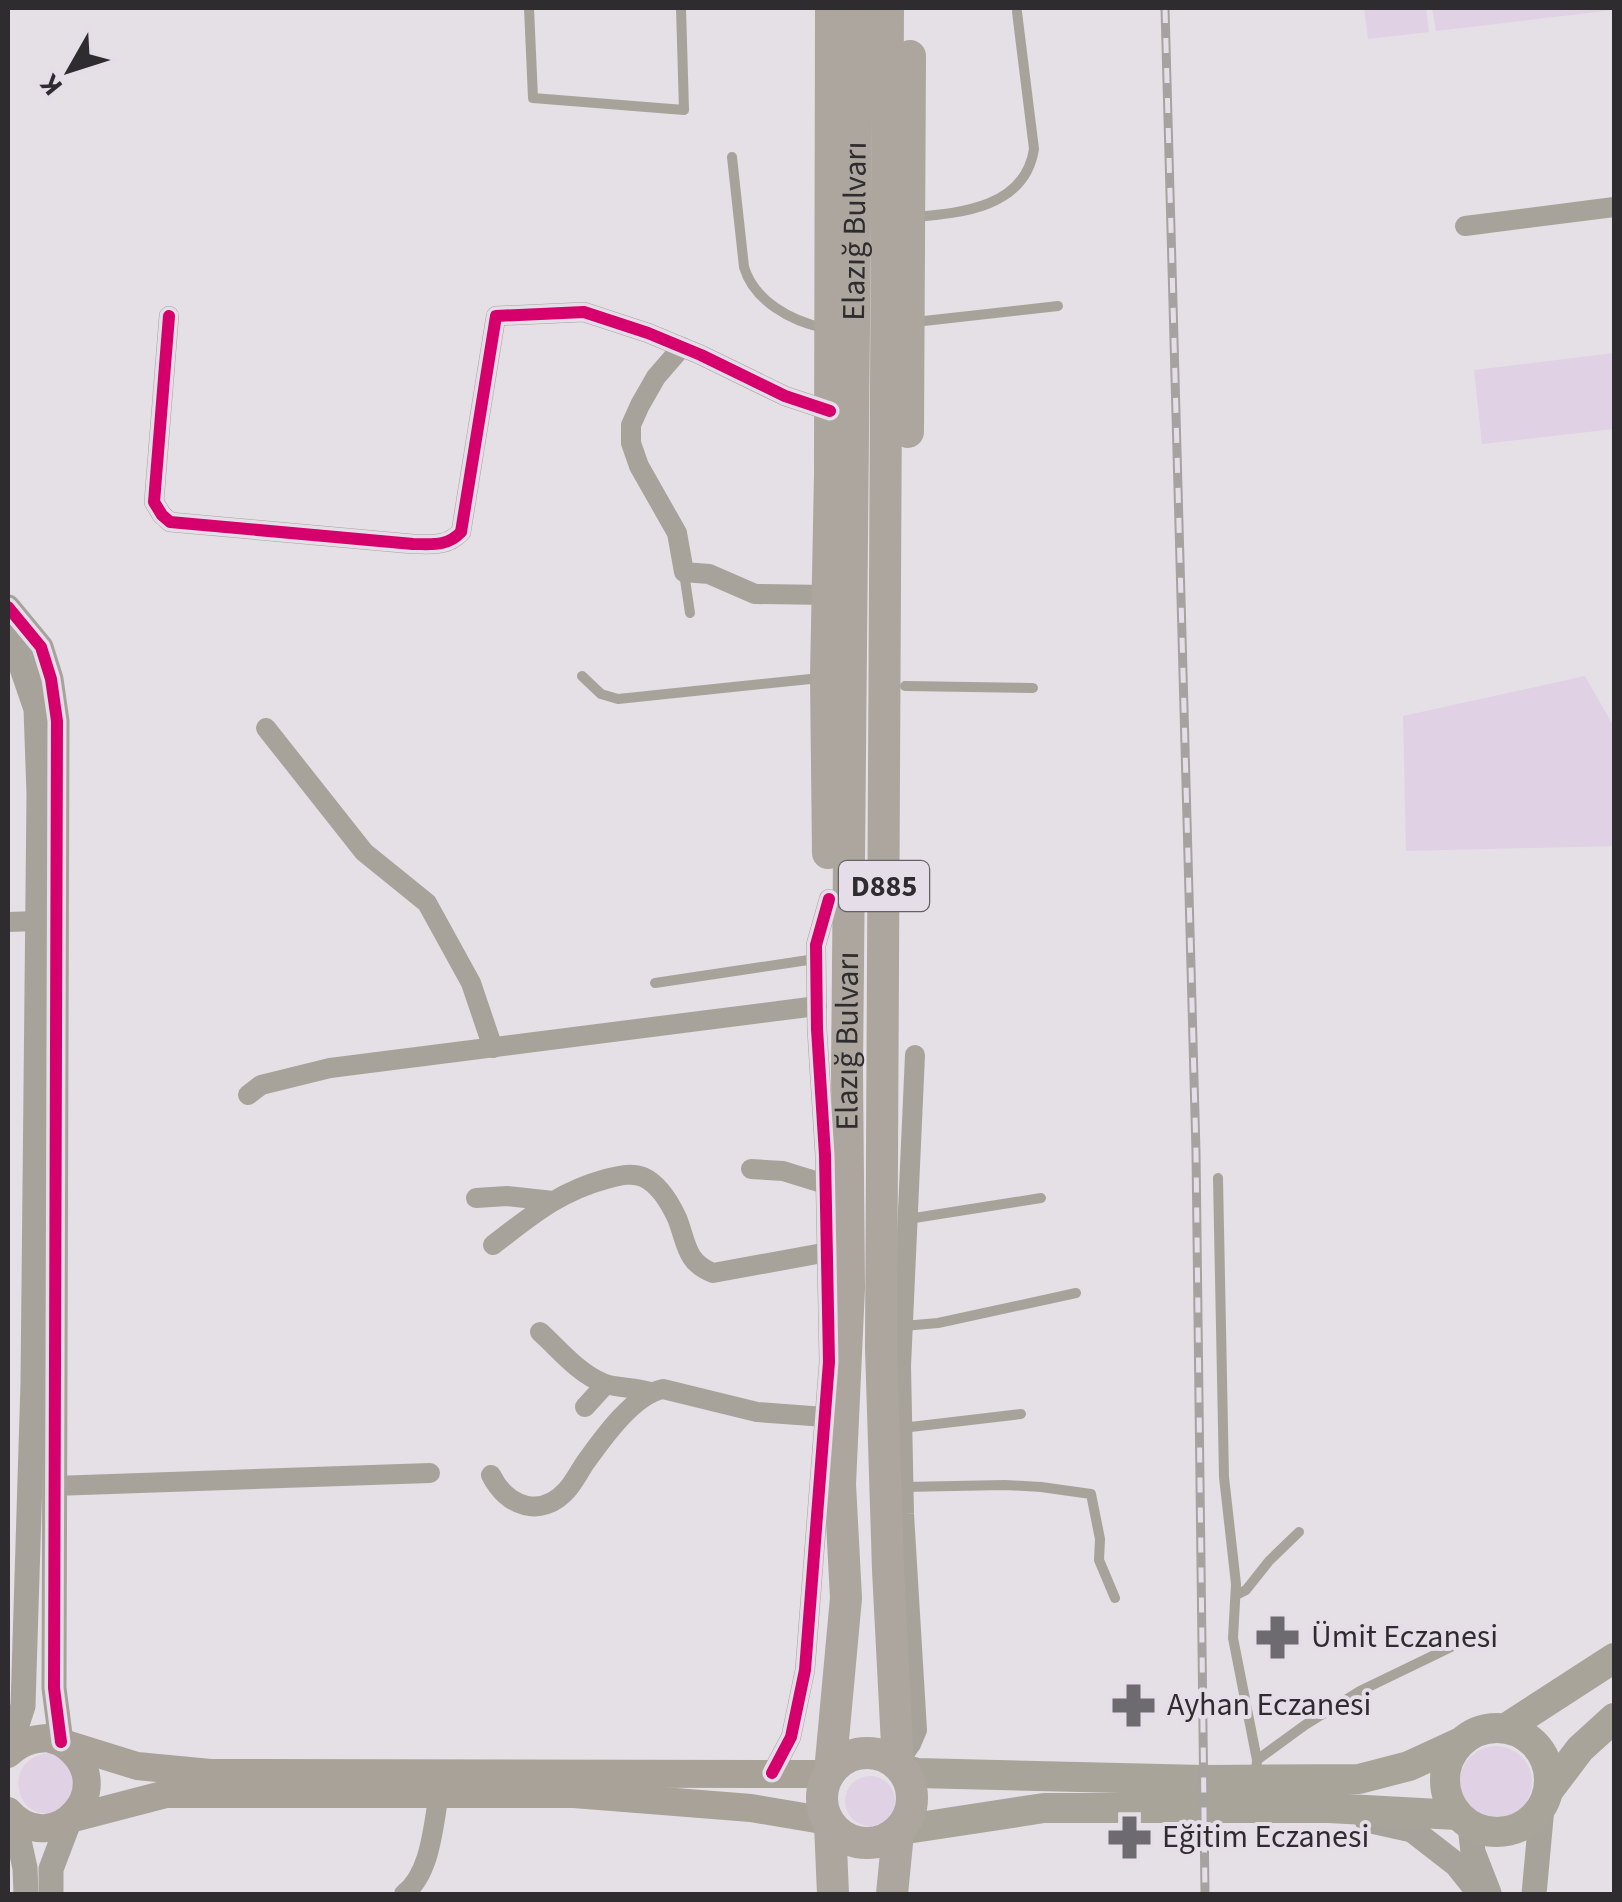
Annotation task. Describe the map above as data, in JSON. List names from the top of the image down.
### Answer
{
  "streets": {
    "highway": ["Elazığ Bulvarı", "D885"]
  },
  "places": {
    "pharmacy": ["Ümit Eczanesi", "Ayhan Eczanesi", "Eğitim Eczanesi"]
  },
  "north": "bottom left"
}
